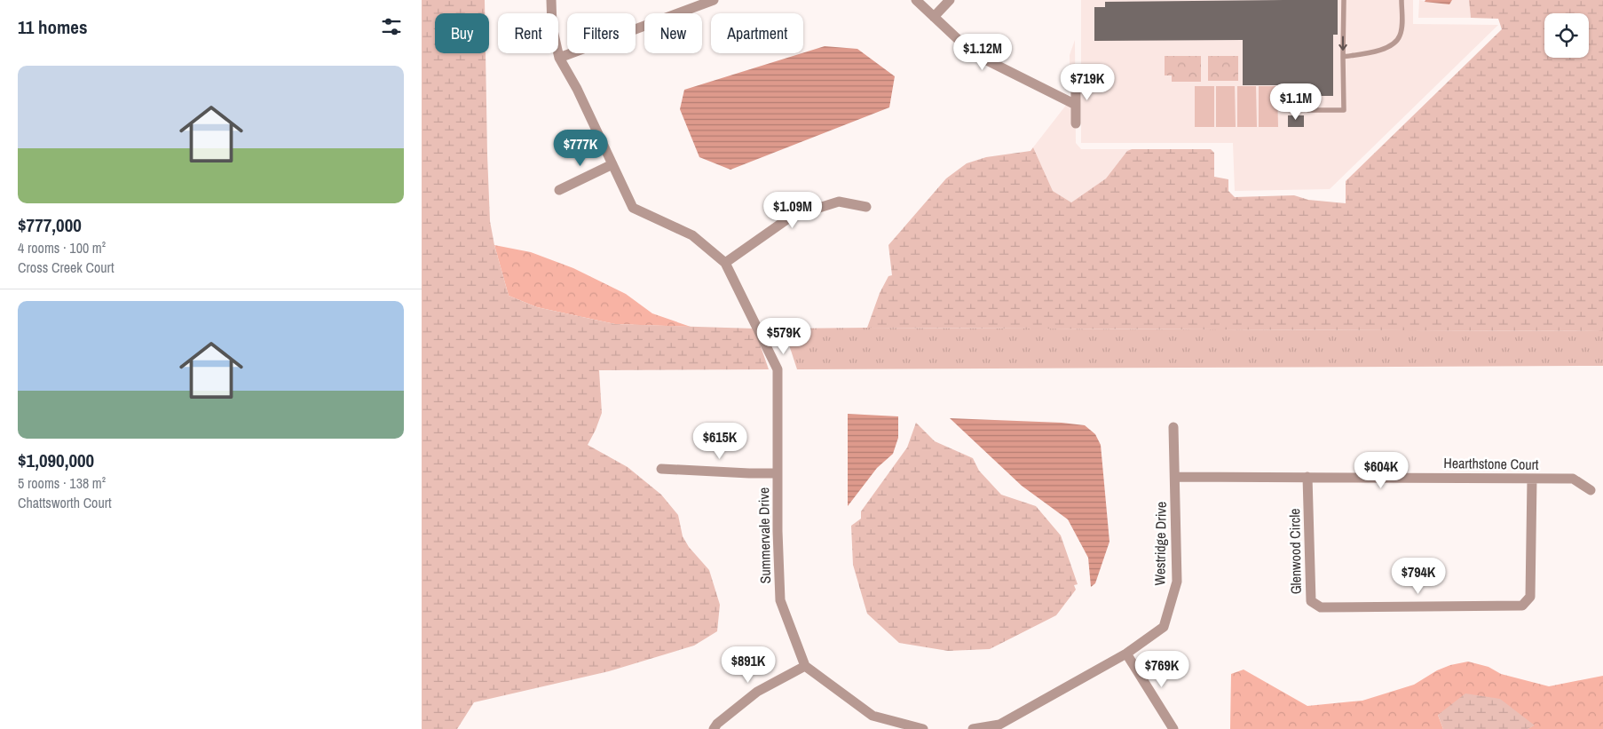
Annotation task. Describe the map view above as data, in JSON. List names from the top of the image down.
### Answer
{
  "streets": {
    "street": [
      "Hearthstone Court",
      "Summervale Drive",
      "Westridge Drive",
      "Glenwood Circle"
    ]
  },
  "crossings": [
    ["Hearthstone Court", "Westridge Drive"],
    ["Hearthstone Court", "Glenwood Circle"]
  ],
  "page": {
    "heading": "11 homes",
    "chip": [
      "Buy",
      "Rent",
      "Filters",
      "New",
      "Apartment"
    ],
    "price": [
      "$1.12M",
      "$719K",
      "$1.1M",
      "$777K",
      "$1.09M",
      "$579K",
      "$615K",
      "$604K",
      "$794K",
      "$891K",
      "$769K"
    ],
    "list": [
      {
        "name": "$777,000",
        "note": "4 rooms · 100 m² · Cross Creek Court"
      },
      {
        "name": "$1,090,000",
        "note": "5 rooms · 138 m² · Chattsworth Court"
      }
    ]
  }
}
